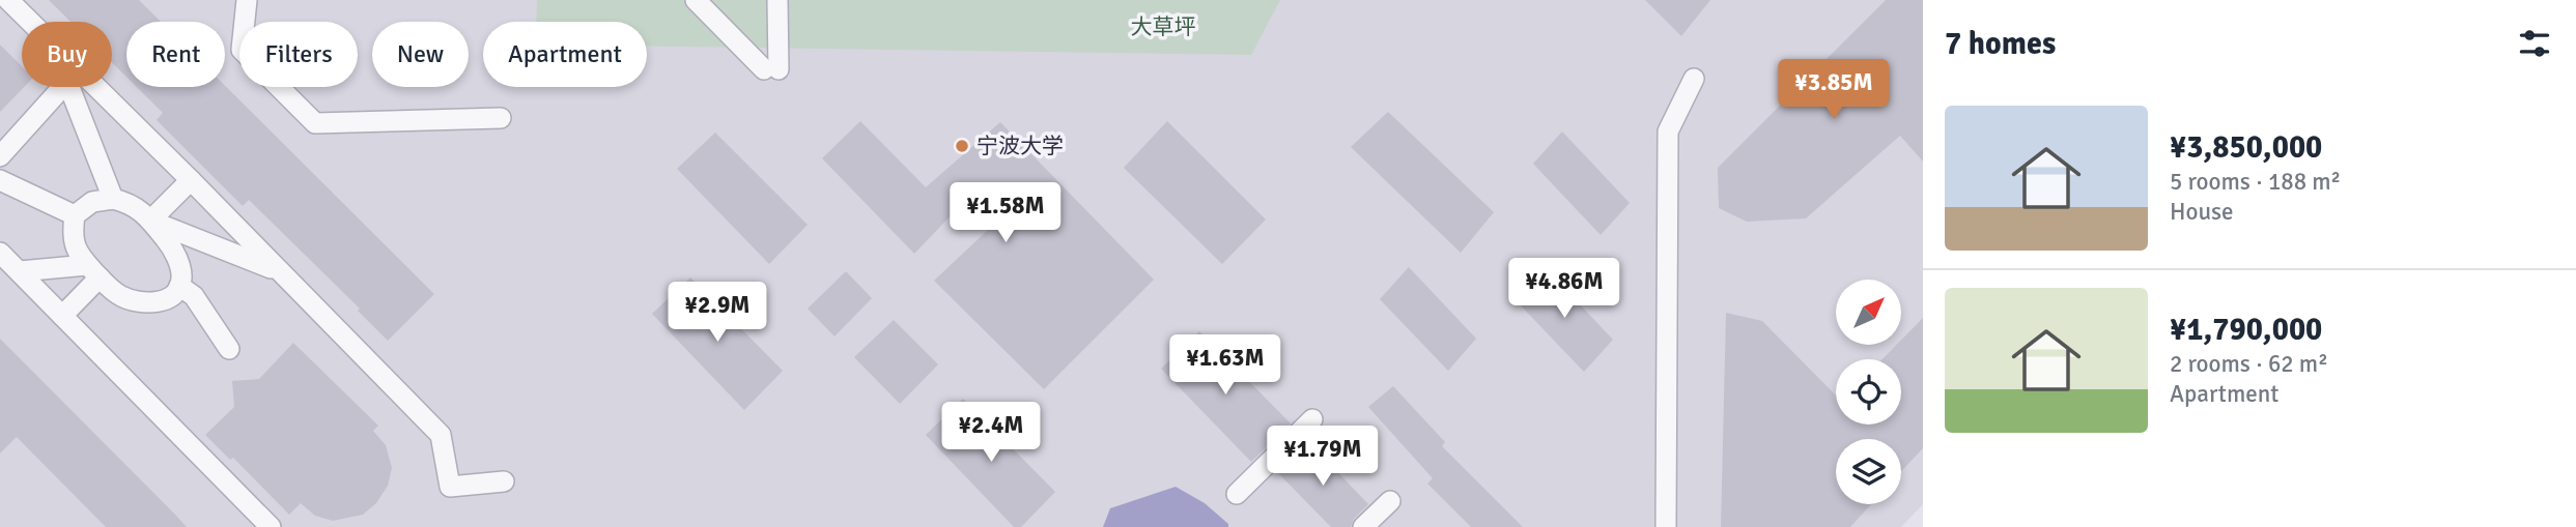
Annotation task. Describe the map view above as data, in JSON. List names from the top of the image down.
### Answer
{
  "parks": ["大草坪"],
  "places": ["宁波大学"],
  "north": "top right",
  "page": {
    "heading": "7 homes",
    "chip": [
      "Buy",
      "Rent",
      "Filters",
      "New",
      "Apartment"
    ],
    "price": [
      "¥3.85M",
      "¥1.58M",
      "¥4.86M",
      "¥2.9M",
      "¥1.63M",
      "¥2.4M",
      "¥1.79M"
    ],
    "list": [
      {
        "name": "¥3,850,000",
        "note": "5 rooms · 188 m² · House"
      },
      {
        "name": "¥1,790,000",
        "note": "2 rooms · 62 m² · Apartment"
      }
    ]
  }
}
